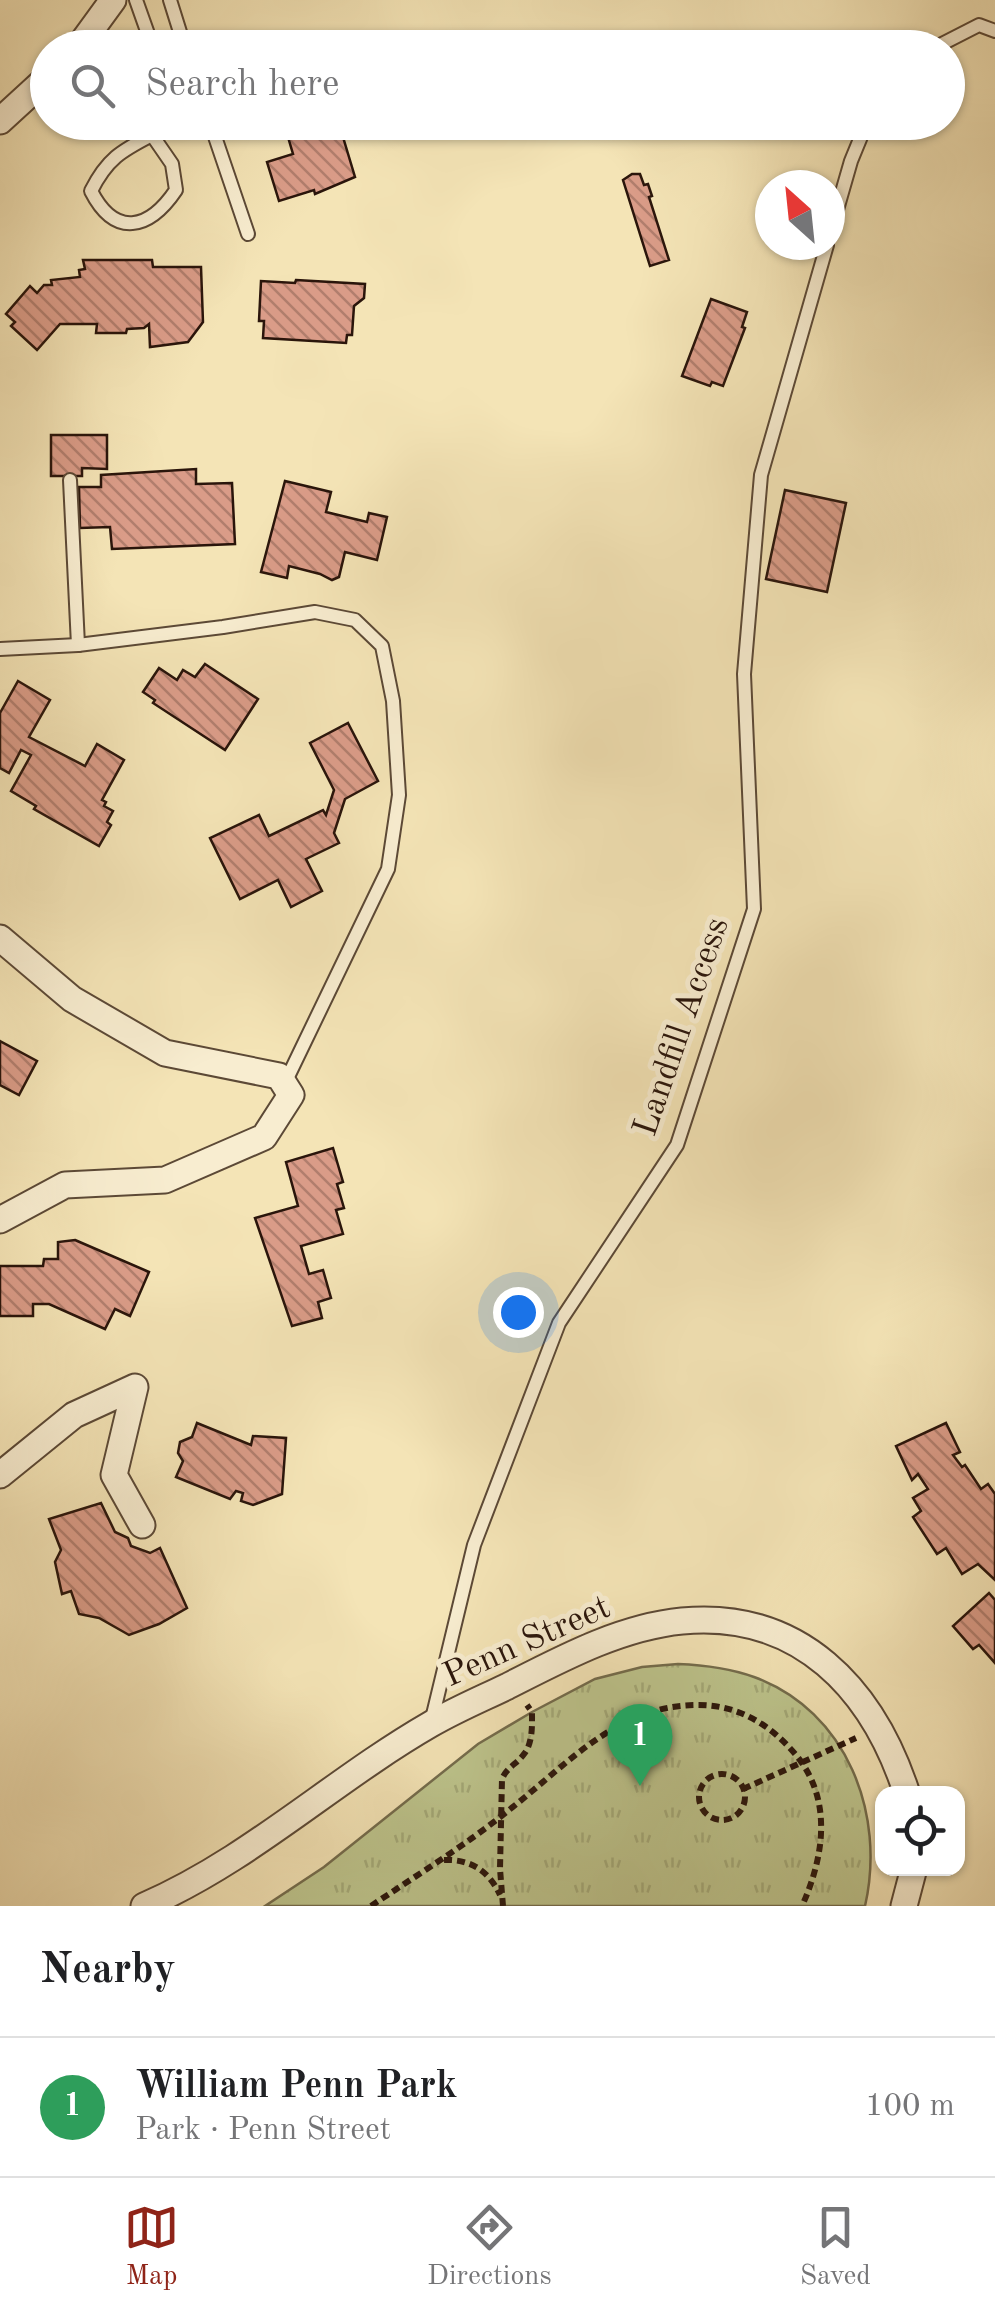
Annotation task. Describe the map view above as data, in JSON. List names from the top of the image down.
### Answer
{
  "streets": {
    "street": ["Penn Street"],
    "lane": ["Landfill Access"]
  },
  "crossings": [
    ["Landfill Access", "Penn Street"]
  ],
  "north": "top left",
  "page": {
    "search": "Search here",
    "pins": "1",
    "heading": "Nearby",
    "list": [
      {
        "mark": "1",
        "name": "William Penn Park",
        "note": "Park · Penn Street",
        "value": "100 m"
      }
    ],
    "nav": ["Map", "Directions", "Saved"]
  }
}
